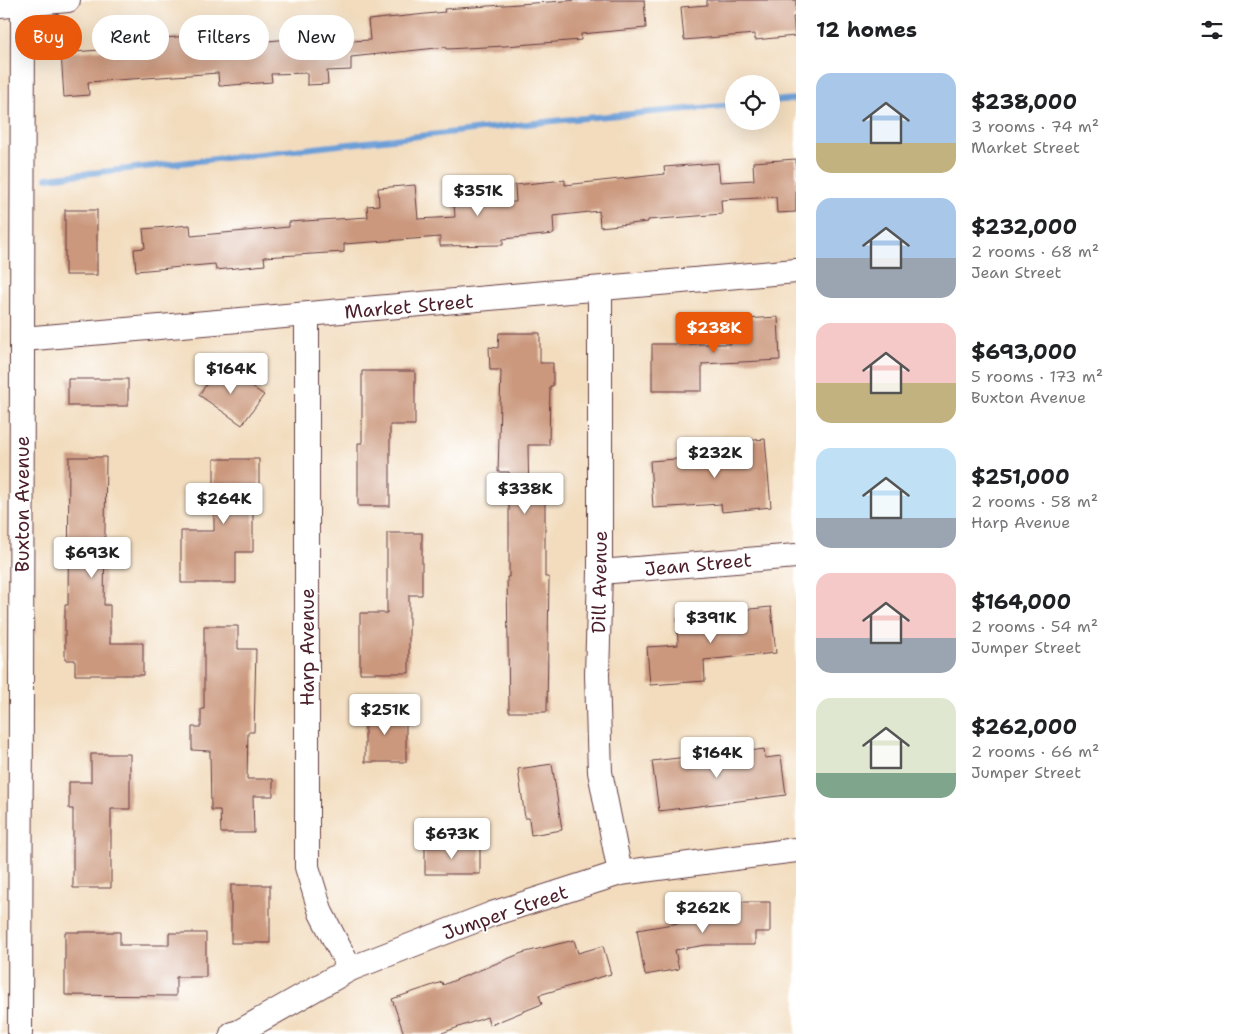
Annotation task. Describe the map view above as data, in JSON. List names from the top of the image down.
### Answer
{
  "streets": {
    "street": [
      "Market Street",
      "Buxton Avenue",
      "Jean Street",
      "Dill Avenue",
      "Harp Avenue",
      "Jumper Street"
    ]
  },
  "crossings": [
    ["Market Street", "Buxton Avenue"],
    ["Market Street", "Dill Avenue"],
    ["Market Street", "Harp Avenue"],
    ["Jean Street", "Dill Avenue"],
    ["Dill Avenue", "Jumper Street"],
    ["Harp Avenue", "Jumper Street"]
  ],
  "page": {
    "heading": "12 homes",
    "chip": [
      "Buy",
      "Rent",
      "Filters",
      "New"
    ],
    "list": [
      {
        "name": "$238,000",
        "note": "3 rooms · 74 m² · Market Street"
      },
      {
        "name": "$232,000",
        "note": "2 rooms · 68 m² · Jean Street"
      },
      {
        "name": "$693,000",
        "note": "5 rooms · 173 m² · Buxton Avenue"
      },
      {
        "name": "$251,000",
        "note": "2 rooms · 58 m² · Harp Avenue"
      },
      {
        "name": "$164,000",
        "note": "2 rooms · 54 m² · Jumper Street"
      },
      {
        "name": "$262,000",
        "note": "2 rooms · 66 m² · Jumper Street"
      }
    ],
    "price": [
      "$351K",
      "$238K",
      "$164K",
      "$232K",
      "$338K",
      "$264K",
      "$693K",
      "$391K",
      "$251K",
      "$164K",
      "$673K",
      "$262K"
    ]
  }
}
